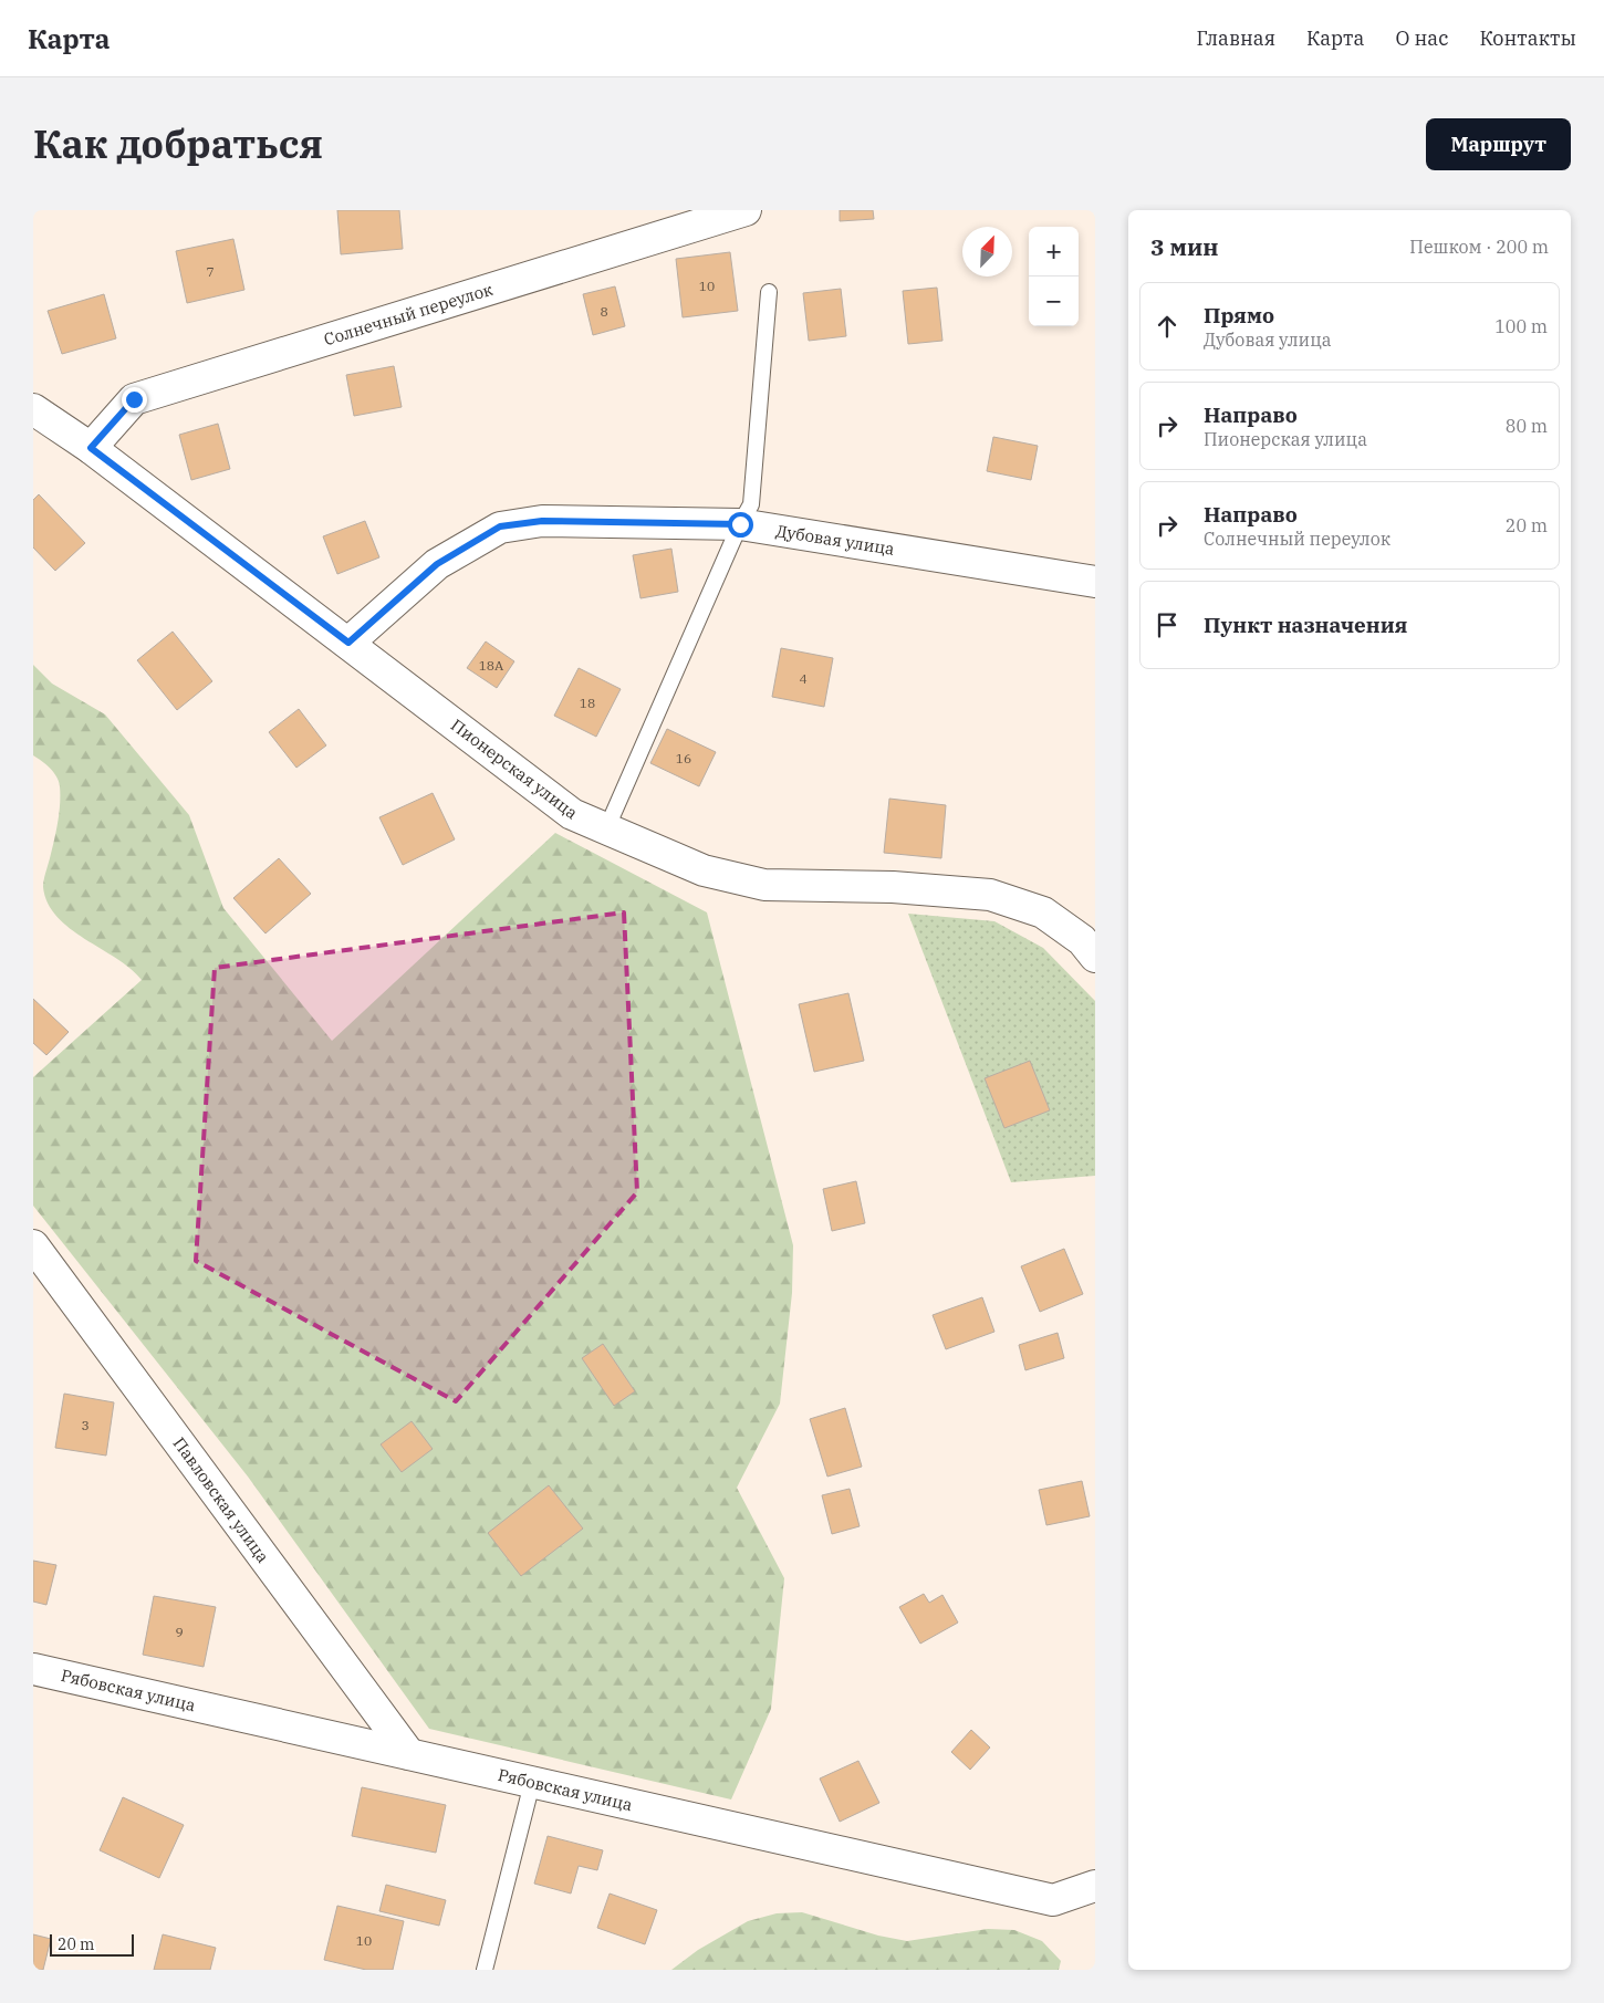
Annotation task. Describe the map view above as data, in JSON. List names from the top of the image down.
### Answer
{
  "streets": {
    "street": [
      "Солнечный переулок",
      "Дубовая улица",
      "Пионерская улица",
      "Павловская улица",
      "Рябовская улица"
    ]
  },
  "crossings": [
    ["Солнечный переулок", "Пионерская улица"],
    ["Дубовая улица", "Пионерская улица"],
    ["Павловская улица", "Рябовская улица"]
  ],
  "house_numbers": [
    "7",
    "10",
    "8",
    "18А",
    "4",
    "18",
    "16",
    "3",
    "9",
    "10"
  ],
  "scale_bar": "20 m",
  "north": "top right",
  "page": {
    "header": "Карта",
    "nav": [
      "Главная",
      "Карта",
      "О нас",
      "Контакты"
    ],
    "title": "Как добраться",
    "buttons": "Маршрут",
    "heading": ["3 мин", "Пешком · 200 m"],
    "map_buttons": ["+", "−"],
    "list": [
      ["Прямо", "Дубовая улица", "100 m"],
      ["Направо", "Пионерская улица", "80 m"],
      ["Направо", "Солнечный переулок", "20 m"],
      "Пункт назначения"
    ],
    "scale": "20 m"
  }
}
